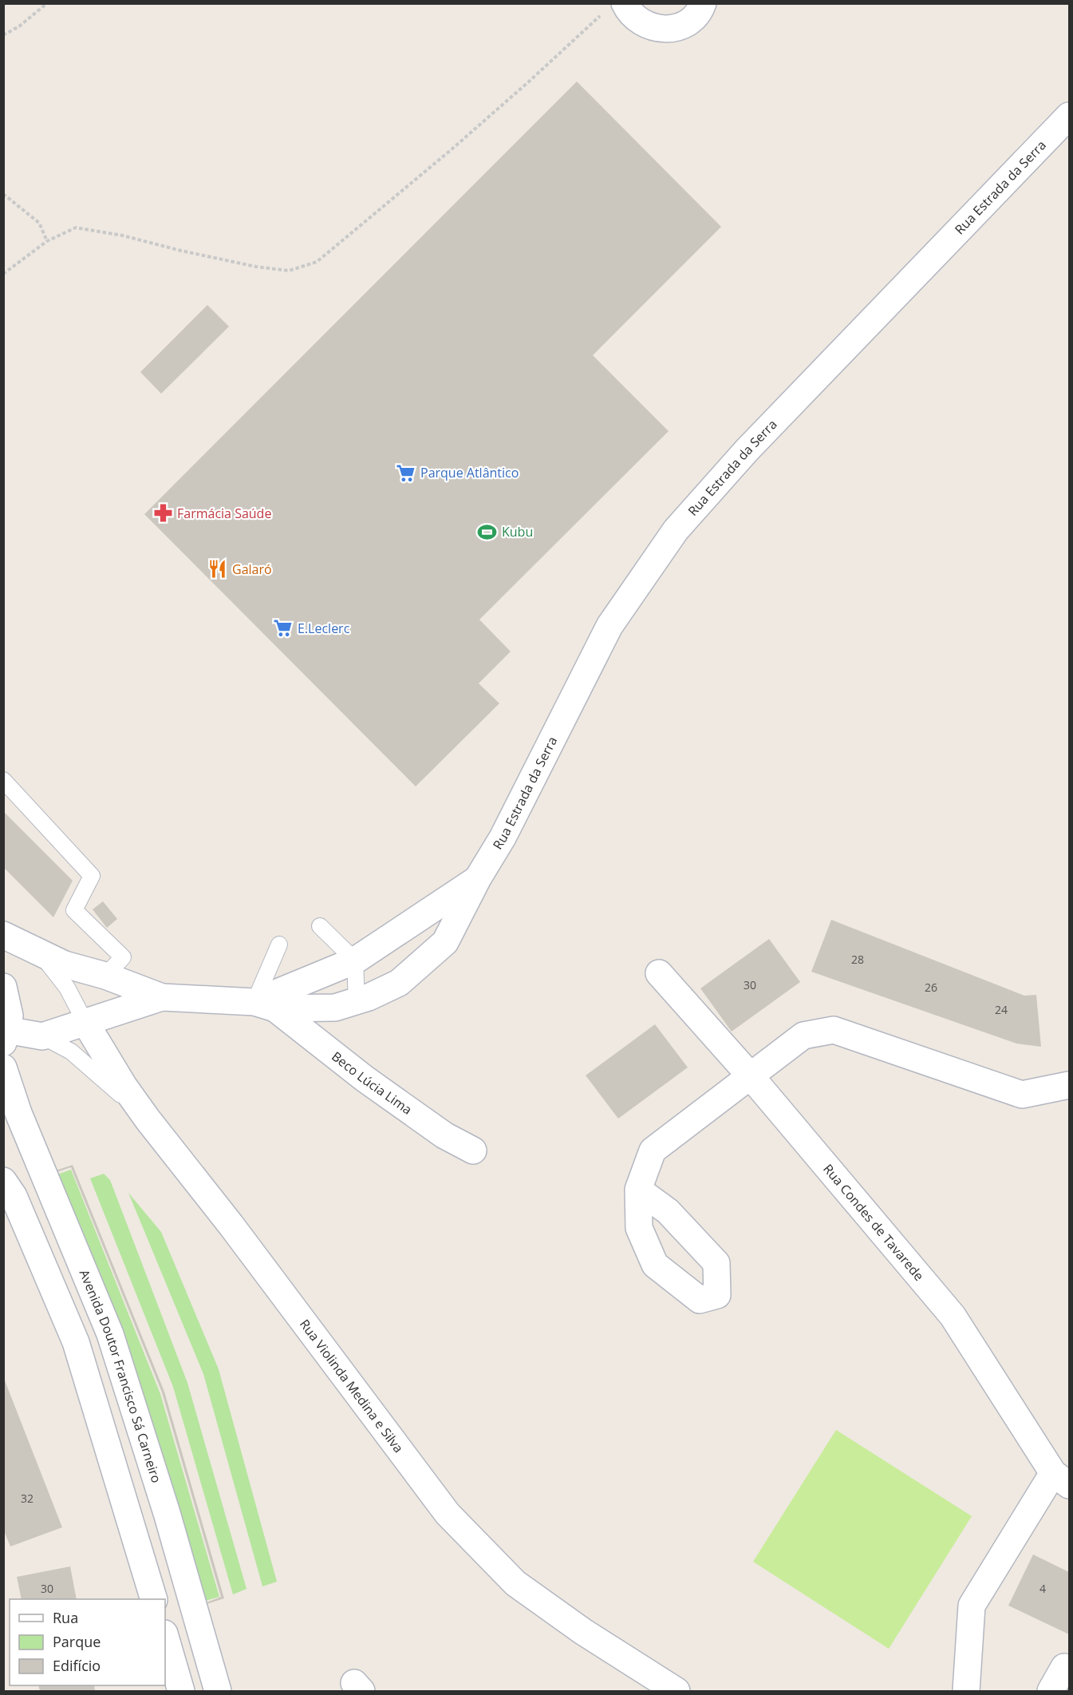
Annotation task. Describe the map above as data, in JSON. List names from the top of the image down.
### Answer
{
  "streets": {
    "street": [
      "Rua Estrada da Serra",
      "Beco Lúcia Lima",
      "Rua Condes de Tavarede",
      "Avenida Doutor Francisco Sá Carneiro",
      "Rua Violinda Medina e Silva"
    ]
  },
  "crossings": [
    ["Rua Estrada da Serra", "Beco Lúcia Lima"]
  ],
  "places": {
    "supermarket": ["Parque Atlântico", "E.Leclerc"],
    "pharmacy": ["Farmácia Saúde"],
    "sports": ["Kubu"],
    "restaurant": ["Galaró"]
  },
  "house_numbers": [
    "28",
    "30",
    "26",
    "24",
    "32",
    "30",
    "4"
  ],
  "legend": ["Rua", "Parque", "Edifício"]
}
